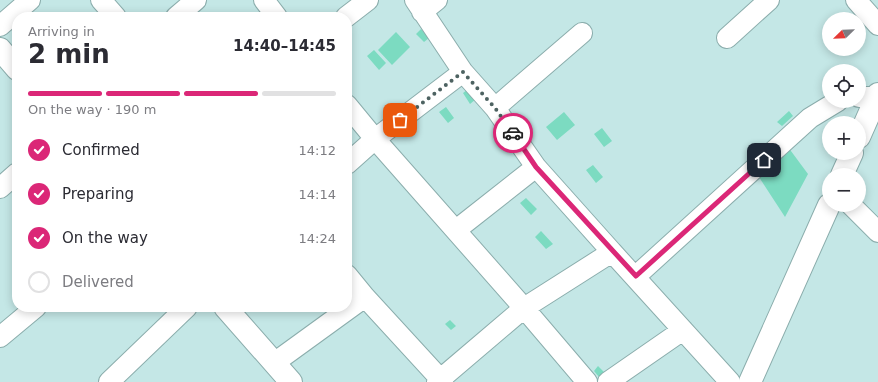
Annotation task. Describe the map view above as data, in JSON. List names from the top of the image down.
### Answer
{
  "north": "bottom left",
  "page": {
    "map_buttons": ["+", "−"],
    "heading": ["2 min", "Arriving in", "14:40–14:45"],
    "bar": "On the way · 190 m",
    "list": [
      ["Confirmed", "14:12"],
      ["Preparing", "14:14"],
      ["On the way", "14:24"],
      "Delivered"
    ]
  }
}
